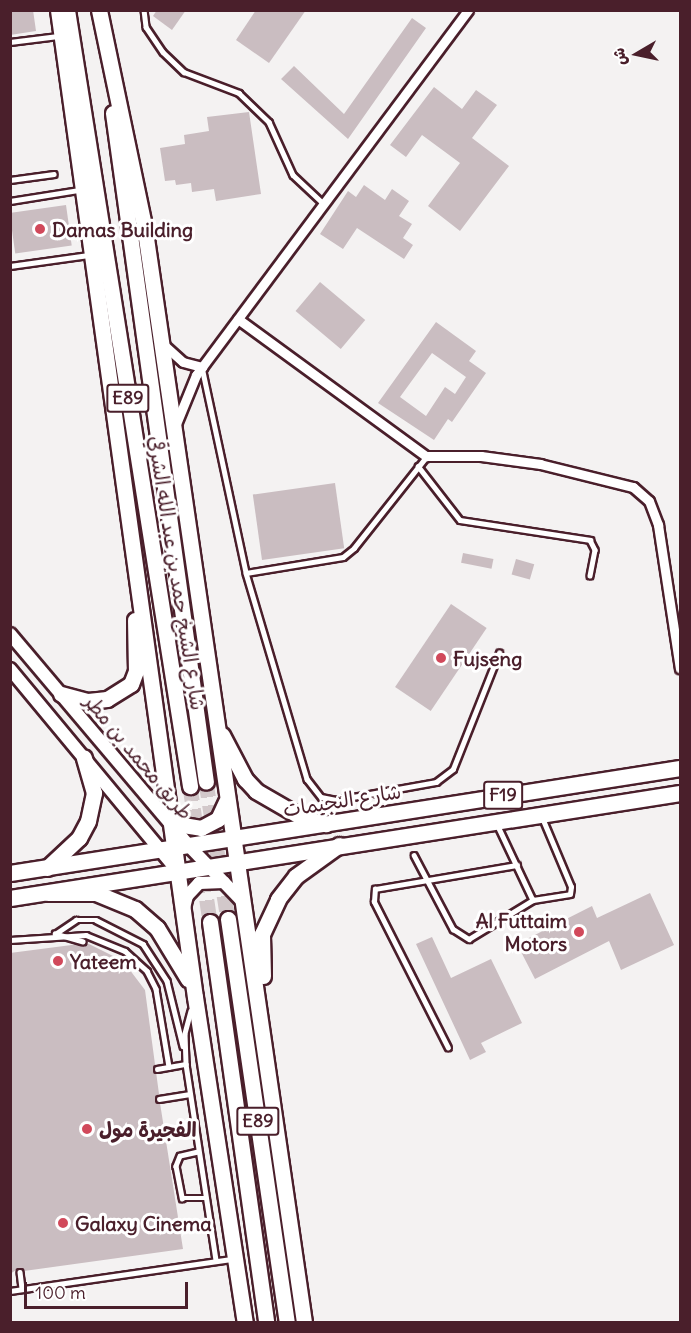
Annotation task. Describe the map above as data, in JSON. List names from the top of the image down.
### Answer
{
  "streets": {
    "main road": [
      "E89",
      "شارع الشيخ حمد بن عبد الله الشرقي",
      "F19",
      "شارع النجيمات"
    ],
    "street": ["طريق محمد بن مطر"]
  },
  "crossings": [
    ["طريق محمد بن مطر", "F19"],
    ["طريق محمد بن مطر", "شارع النجيمات"]
  ],
  "places": [
    "Damas Building",
    "Fujseng",
    "Al Futtaim Motors",
    "Yateem",
    "الفجيرة مول",
    "Galaxy Cinema"
  ],
  "scale_bar": "100 m",
  "north": "left"
}
